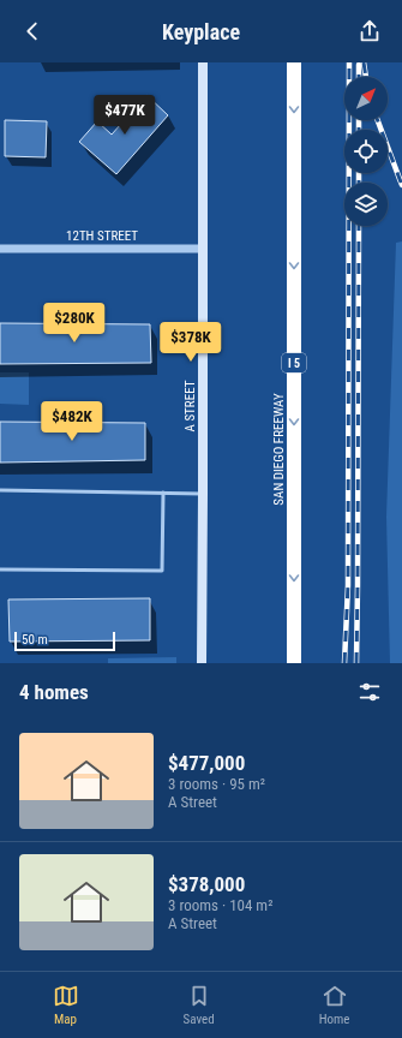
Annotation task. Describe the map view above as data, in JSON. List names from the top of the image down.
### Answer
{
  "streets": {
    "highway": ["I 5", "SAN DIEGO FREEWAY"],
    "main road": ["A STREET"],
    "street": ["12TH STREET"]
  },
  "crossings": [
    ["12TH STREET", "A STREET"]
  ],
  "one_way": ["SAN DIEGO FREEWAY"],
  "scale_bar": "50 m",
  "north": "top right",
  "page": {
    "header": "Keyplace",
    "price": [
      "$477K",
      "$280K",
      "$378K",
      "$482K"
    ],
    "scale": "50 m",
    "heading": "4 homes",
    "list": [
      {
        "name": "$477,000",
        "note": "3 rooms · 95 m² · A Street"
      },
      {
        "name": "$378,000",
        "note": "3 rooms · 104 m² · A Street"
      }
    ],
    "tabs": ["Map", "Saved", "Home"]
  }
}
